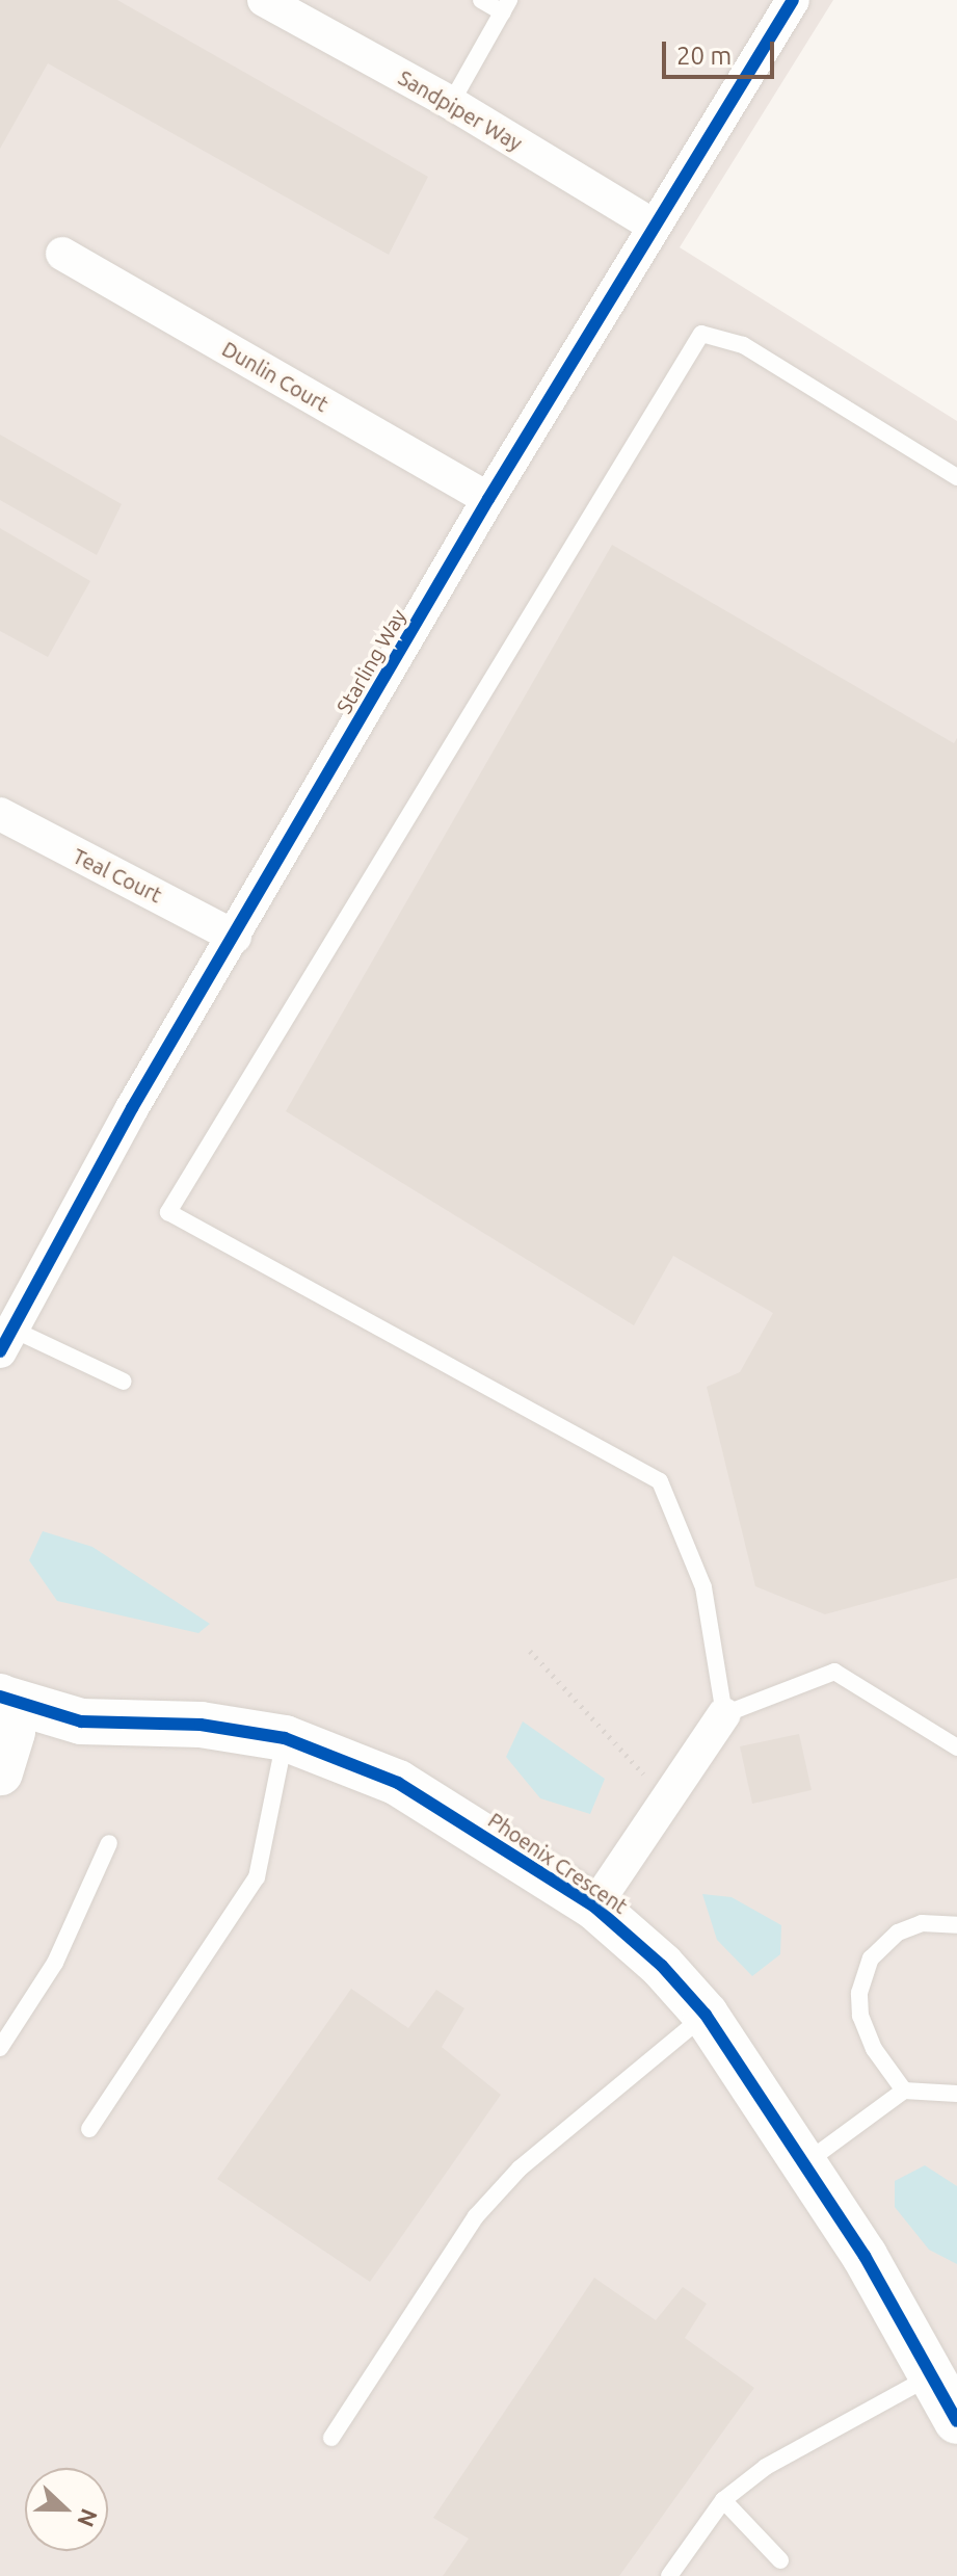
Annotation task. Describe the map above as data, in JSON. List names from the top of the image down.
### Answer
{
  "streets": {
    "street": [
      "Sandpiper Way",
      "Dunlin Court",
      "Starling Way",
      "Teal Court",
      "Phoenix Crescent"
    ]
  },
  "crossings": [
    ["Sandpiper Way", "Starling Way"],
    ["Dunlin Court", "Starling Way"],
    ["Starling Way", "Teal Court"]
  ],
  "scale_bar": "20 m",
  "north": "right"
}
